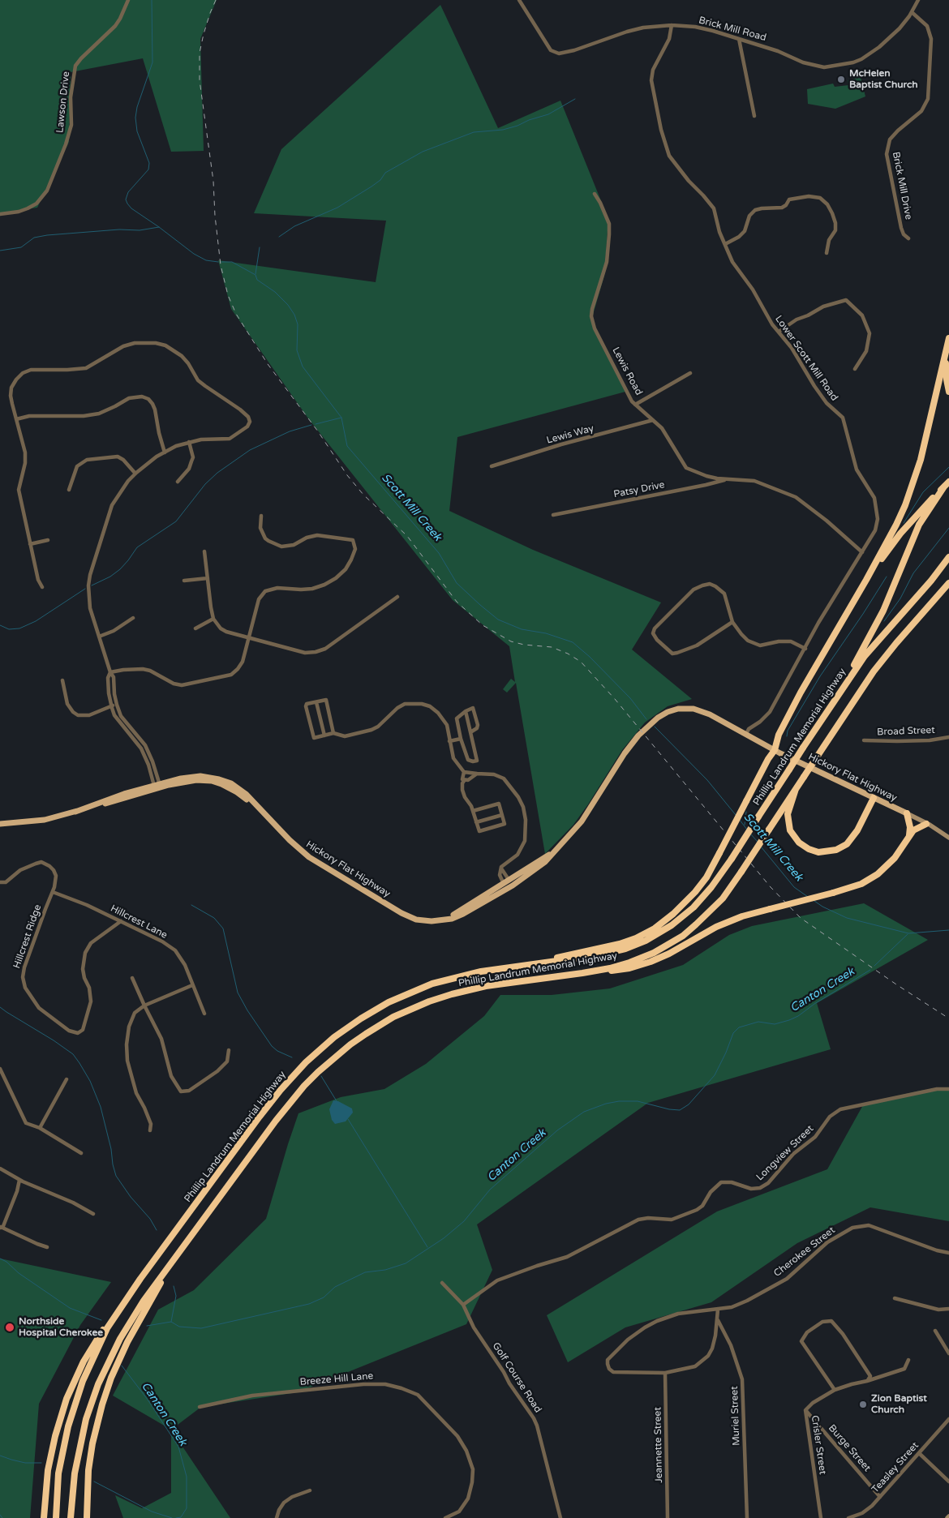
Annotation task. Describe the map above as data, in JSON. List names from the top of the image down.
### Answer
{
  "streets": {
    "highway": ["Phillip Landrum Memorial Highway"],
    "main road": ["Hickory Flat Highway"],
    "street": [
      "Brick Mill Road",
      "Lawson Drive",
      "Brick Mill Drive",
      "Lower Scott Mill Road",
      "Lewis Road",
      "Lewis Way",
      "Patsy Drive",
      "Broad Street",
      "Hillcrest Lane",
      "Hillcrest Ridge",
      "Longview Street",
      "Cherokee Street",
      "Golf Course Road",
      "Breeze Hill Lane",
      "Muriel Street",
      "Jeannette Street",
      "Crisler Street",
      "Burge Street",
      "Teasley Street"
    ]
  },
  "crossings": [
    ["Brick Mill Road", "Brick Mill Drive"],
    ["Brick Mill Road", "Lower Scott Mill Road"],
    ["Lower Scott Mill Road", "Lewis Road"],
    ["Lower Scott Mill Road", "Hickory Flat Highway"],
    ["Lewis Road", "Lewis Way"],
    ["Lewis Road", "Patsy Drive"],
    ["Hillcrest Lane", "Hillcrest Ridge"],
    ["Longview Street", "Golf Course Road"],
    ["Cherokee Street", "Jeannette Street"],
    ["Crisler Street", "Burge Street"],
    ["Burge Street", "Teasley Street"]
  ],
  "water": ["Scott Mill Creek", "Canton Creek"],
  "places": ["McHelen Baptist Church", "Northside Hospital Cherokee", "Zion Baptist Church"]
}
